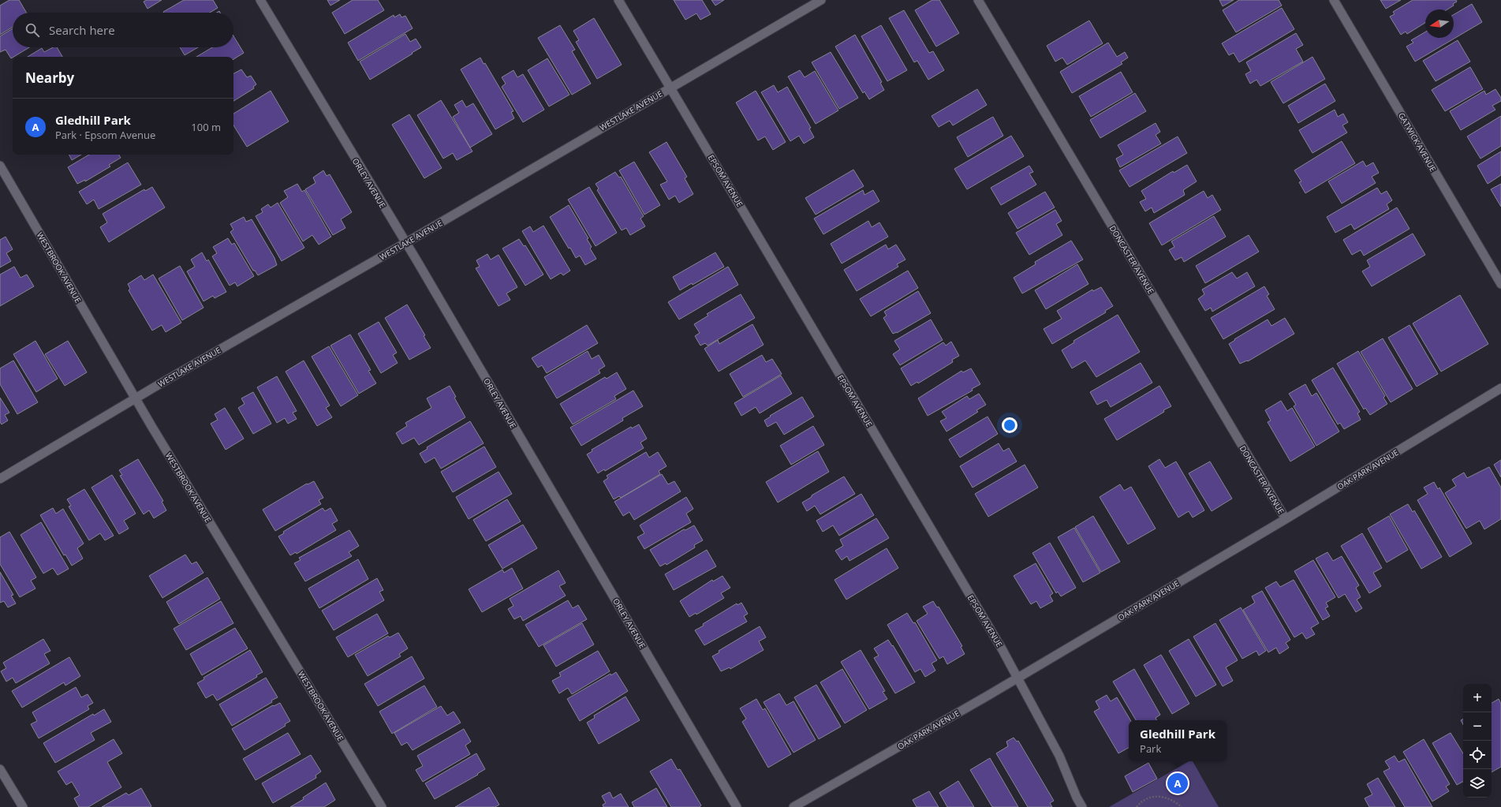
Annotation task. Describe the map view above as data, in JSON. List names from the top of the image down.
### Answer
{
  "streets": {
    "street": [
      "WESTLAKE AVENUE",
      "GATWICK AVENUE",
      "EPSOM AVENUE",
      "ORLEY AVENUE",
      "DONCASTER AVENUE",
      "WESTBROOK AVENUE",
      "OAK PARK AVENUE"
    ]
  },
  "crossings": [
    ["WESTLAKE AVENUE", "EPSOM AVENUE"],
    ["WESTLAKE AVENUE", "ORLEY AVENUE"],
    ["WESTLAKE AVENUE", "WESTBROOK AVENUE"],
    ["EPSOM AVENUE", "OAK PARK AVENUE"],
    ["DONCASTER AVENUE", "OAK PARK AVENUE"]
  ],
  "north": "left",
  "page": {
    "search": "Search here",
    "heading": "Nearby",
    "list": [
      {
        "mark": "A",
        "name": "Gledhill Park",
        "note": "Park · Epsom Avenue",
        "value": "100 m"
      }
    ],
    "map_buttons": ["+", "−"],
    "popup": ["Gledhill Park", "Park"],
    "pins": "A"
  }
}
